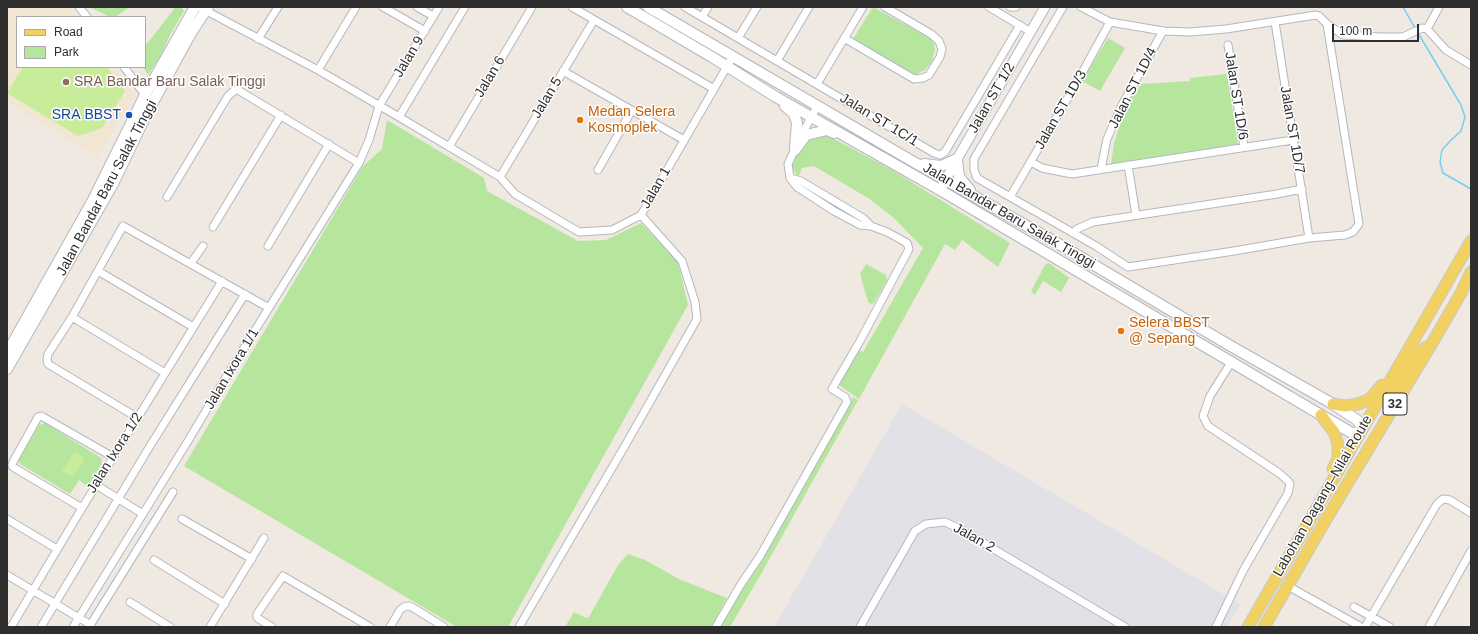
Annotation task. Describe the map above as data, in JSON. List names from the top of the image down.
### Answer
{
  "streets": {
    "main road": ["Jalan Bandar Baru Salak Tinggi", "32", "Labohan Dagang–Nilai Route"],
    "street": [
      "Jalan 9",
      "Jalan 6",
      "Jalan ST 1D/4",
      "Jalan ST 1D/6",
      "Jalan 5",
      "Jalan ST 1/2",
      "Jalan ST 1D/3",
      "Jalan ST 1C/1",
      "Jalan ST 1D/7",
      "Jalan 1",
      "Jalan Ixora 1/1",
      "Jalan Ixora 1/2",
      "Jalan 2"
    ]
  },
  "crossings": [
    ["Jalan 9", "Jalan Ixora 1/1"],
    ["Jalan 5", "Jalan 1"],
    ["Jalan ST 1/2", "Jalan Bandar Baru Salak Tinggi"],
    ["Jalan Bandar Baru Salak Tinggi", "Jalan 1"],
    ["Jalan Bandar Baru Salak Tinggi", "Labohan Dagang–Nilai Route"]
  ],
  "places": [
    "SRA Bandar Baru Salak Tinggi",
    "SRA BBST",
    "Medan Selera Kosmoplek",
    "Selera BBST @ Sepang"
  ],
  "legend": ["Road", "Park"],
  "scale_bar": "100 m"
}
